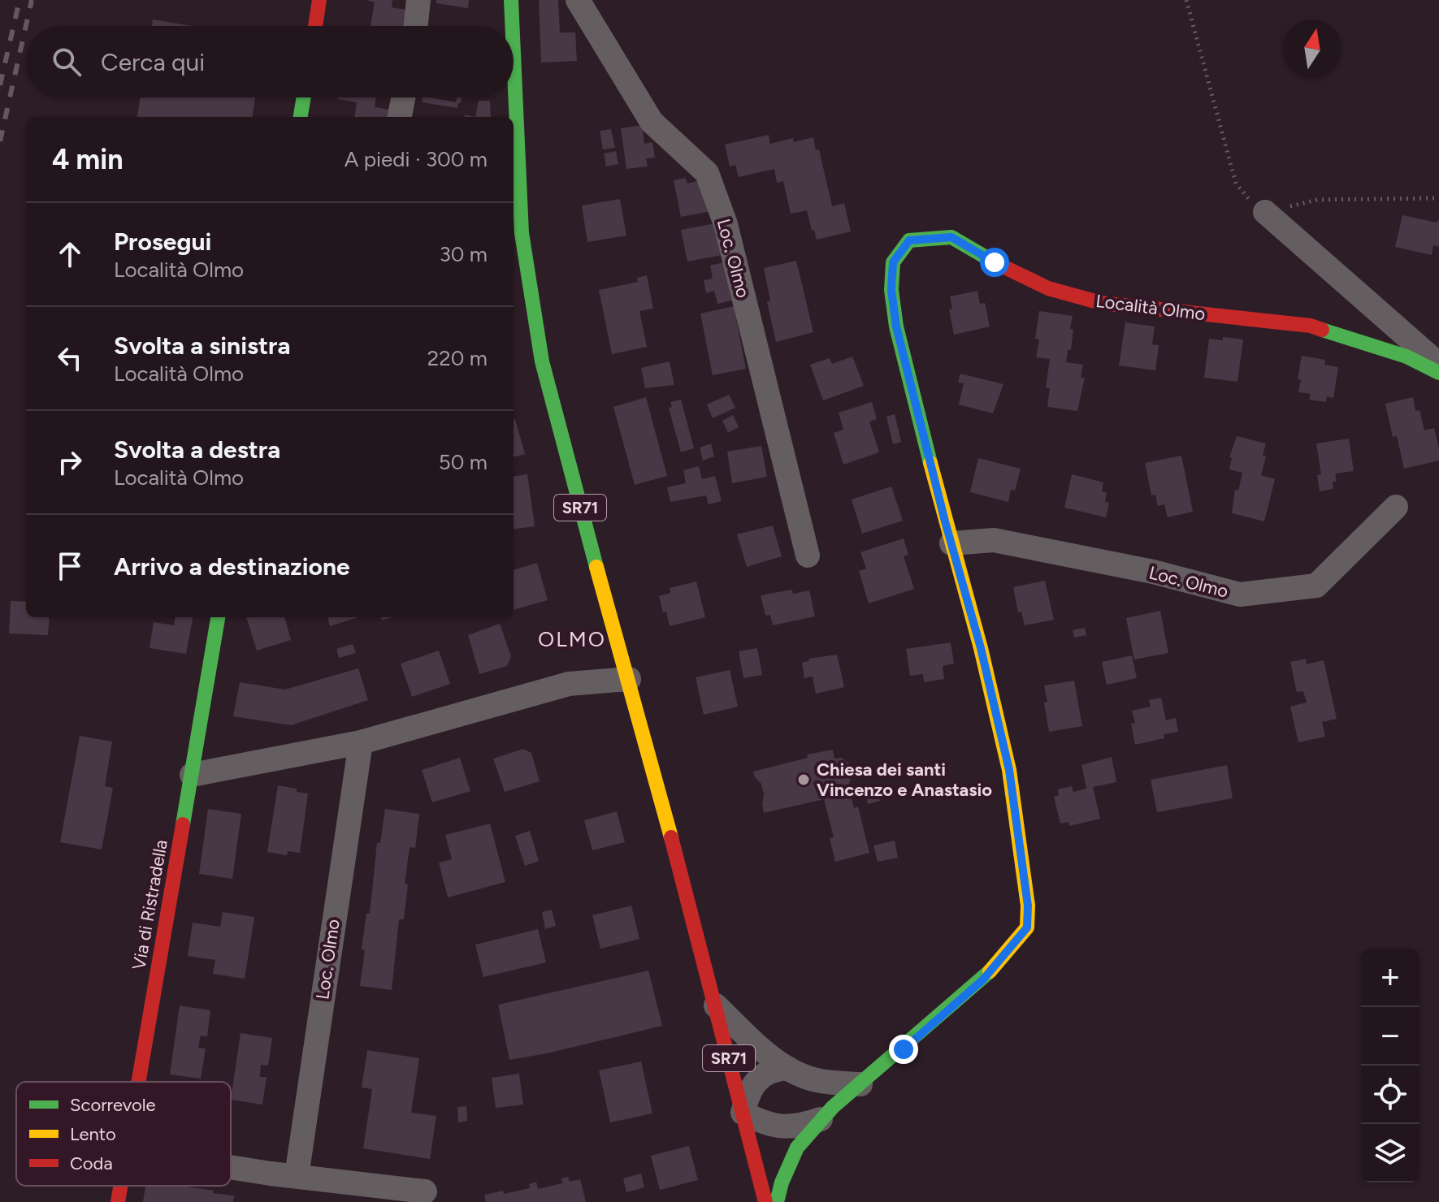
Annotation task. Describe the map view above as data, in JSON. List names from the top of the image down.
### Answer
{
  "streets": {
    "street": [
      "Loc. Olmo",
      "Località Olmo",
      "SR71",
      "Via di Ristradella"
    ]
  },
  "crossings": [
    ["Loc. Olmo", "Località Olmo"]
  ],
  "districts": ["OLMO"],
  "places": ["Chiesa dei santi Vincenzo e Anastasio"],
  "legend": ["Scorrevole", "Lento", "Coda"],
  "north": "top",
  "page": {
    "search": "Cerca qui",
    "heading": ["4 min", "A piedi · 300 m"],
    "list": [
      ["Prosegui", "Località Olmo", "30 m"],
      ["Svolta a sinistra", "Località Olmo", "220 m"],
      ["Svolta a destra", "Località Olmo", "50 m"],
      "Arrivo a destinazione"
    ],
    "map_buttons": ["+", "−"]
  }
}
